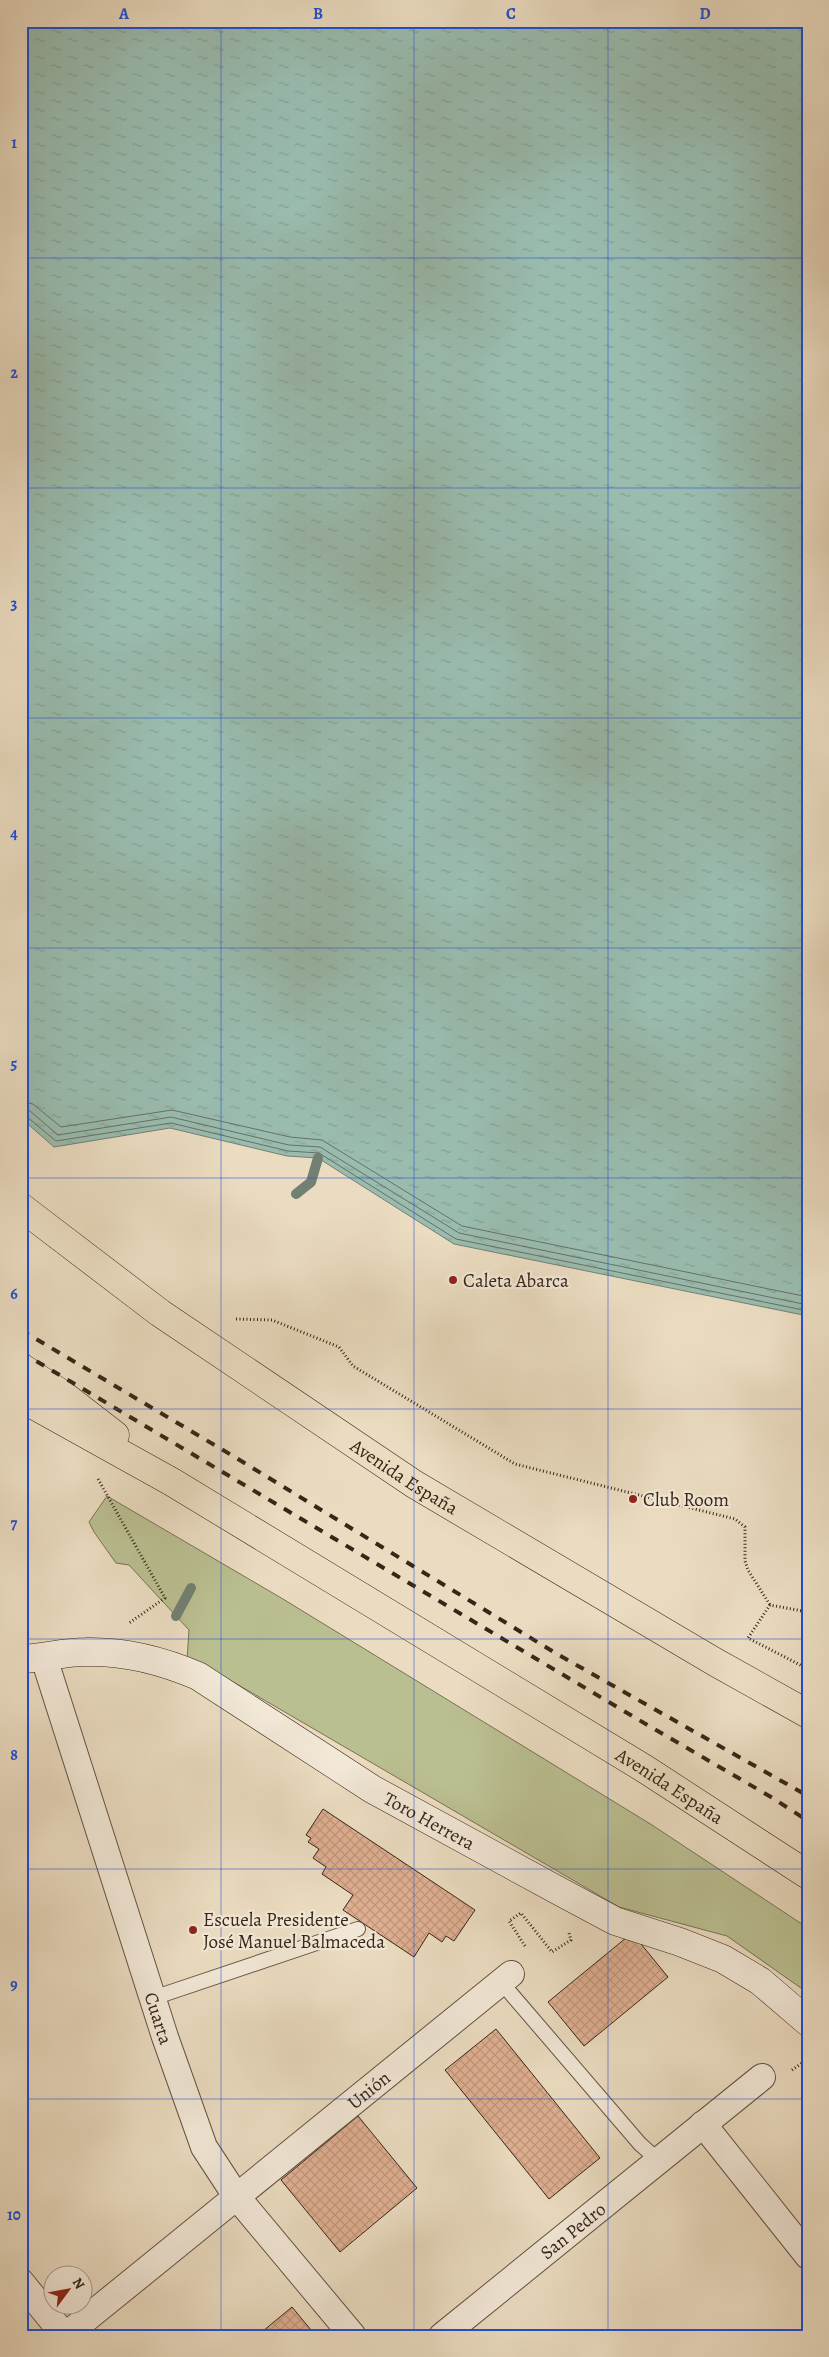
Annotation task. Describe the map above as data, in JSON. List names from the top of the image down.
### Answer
{
  "streets": {
    "main road": ["Avenida España"],
    "street": [
      "Toro Herrera",
      "Cuarta",
      "Unión",
      "San Pedro"
    ]
  },
  "crossings": [
    ["Toro Herrera", "Cuarta"],
    ["Cuarta", "Unión"]
  ],
  "places": ["Caleta Abarca", "Club Room", "Escuela Presidente José Manuel Balmaceda"],
  "north": "top right",
  "grid": {
    "columns": [
      "A",
      "B",
      "C",
      "D"
    ],
    "rows": [
      "1",
      "2",
      "3",
      "4",
      "5",
      "6",
      "7",
      "8",
      "9",
      "10"
    ]
  }
}
